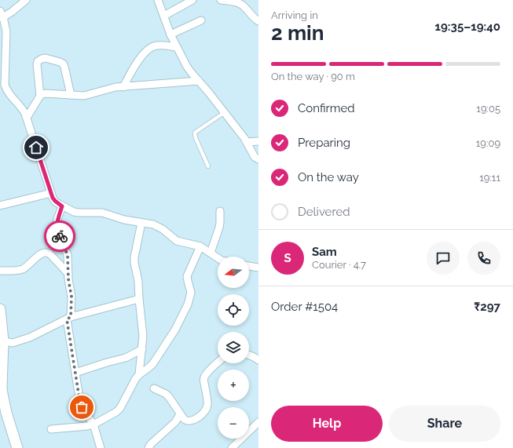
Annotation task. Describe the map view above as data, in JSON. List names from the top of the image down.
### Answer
{
  "north": "left",
  "page": {
    "heading": ["2 min", "Arriving in", "19:35–19:40"],
    "panel": [
      "Sam",
      "Courier · 4.7",
      "Order #1504",
      "₹297"
    ],
    "bar": "On the way · 90 m",
    "list": [
      ["Confirmed", "19:05"],
      ["Preparing", "19:09"],
      ["On the way", "19:11"],
      "Delivered"
    ],
    "round": "S",
    "map_buttons": ["+", "−"],
    "buttons": ["Help", "Share"]
  }
}
